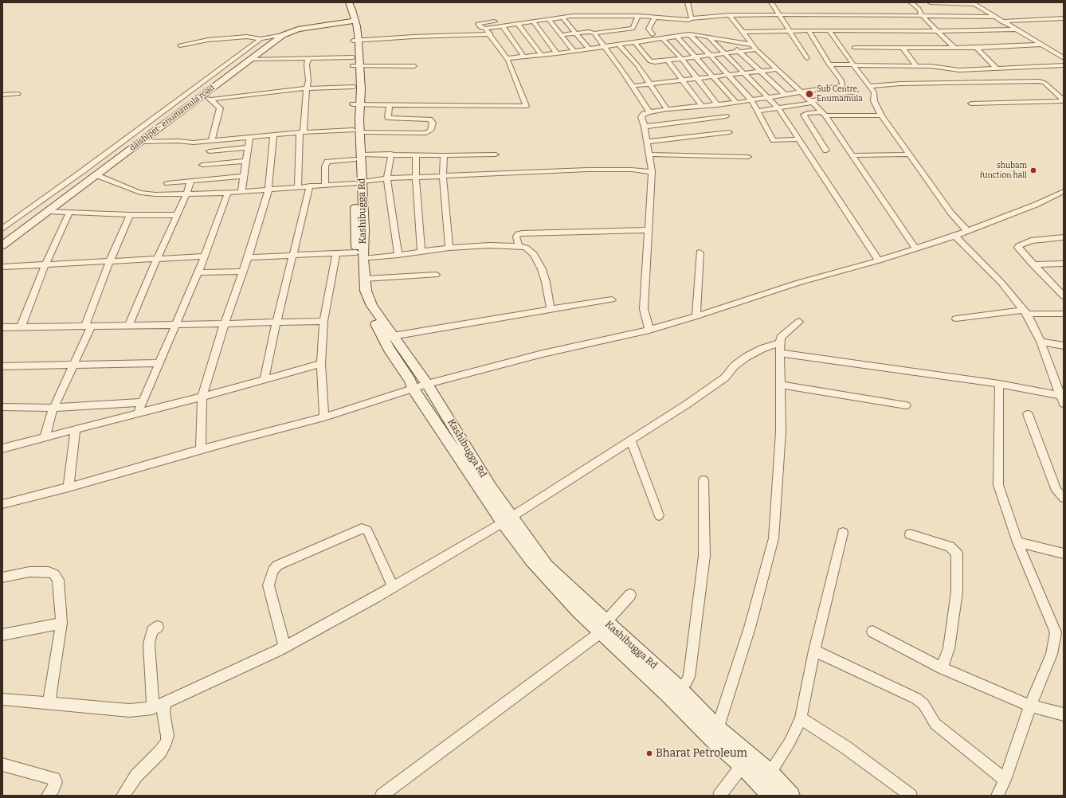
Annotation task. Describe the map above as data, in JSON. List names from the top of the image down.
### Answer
{
  "streets": {
    "main road": ["daishipet- enumamula road", "Kashibugga Rd"]
  },
  "crossings": [
    ["daishipet- enumamula road", "Kashibugga Rd"]
  ],
  "places": ["Sub Centre, Enumamula", "shubam function hall", "Bharat Petroleum"]
}
